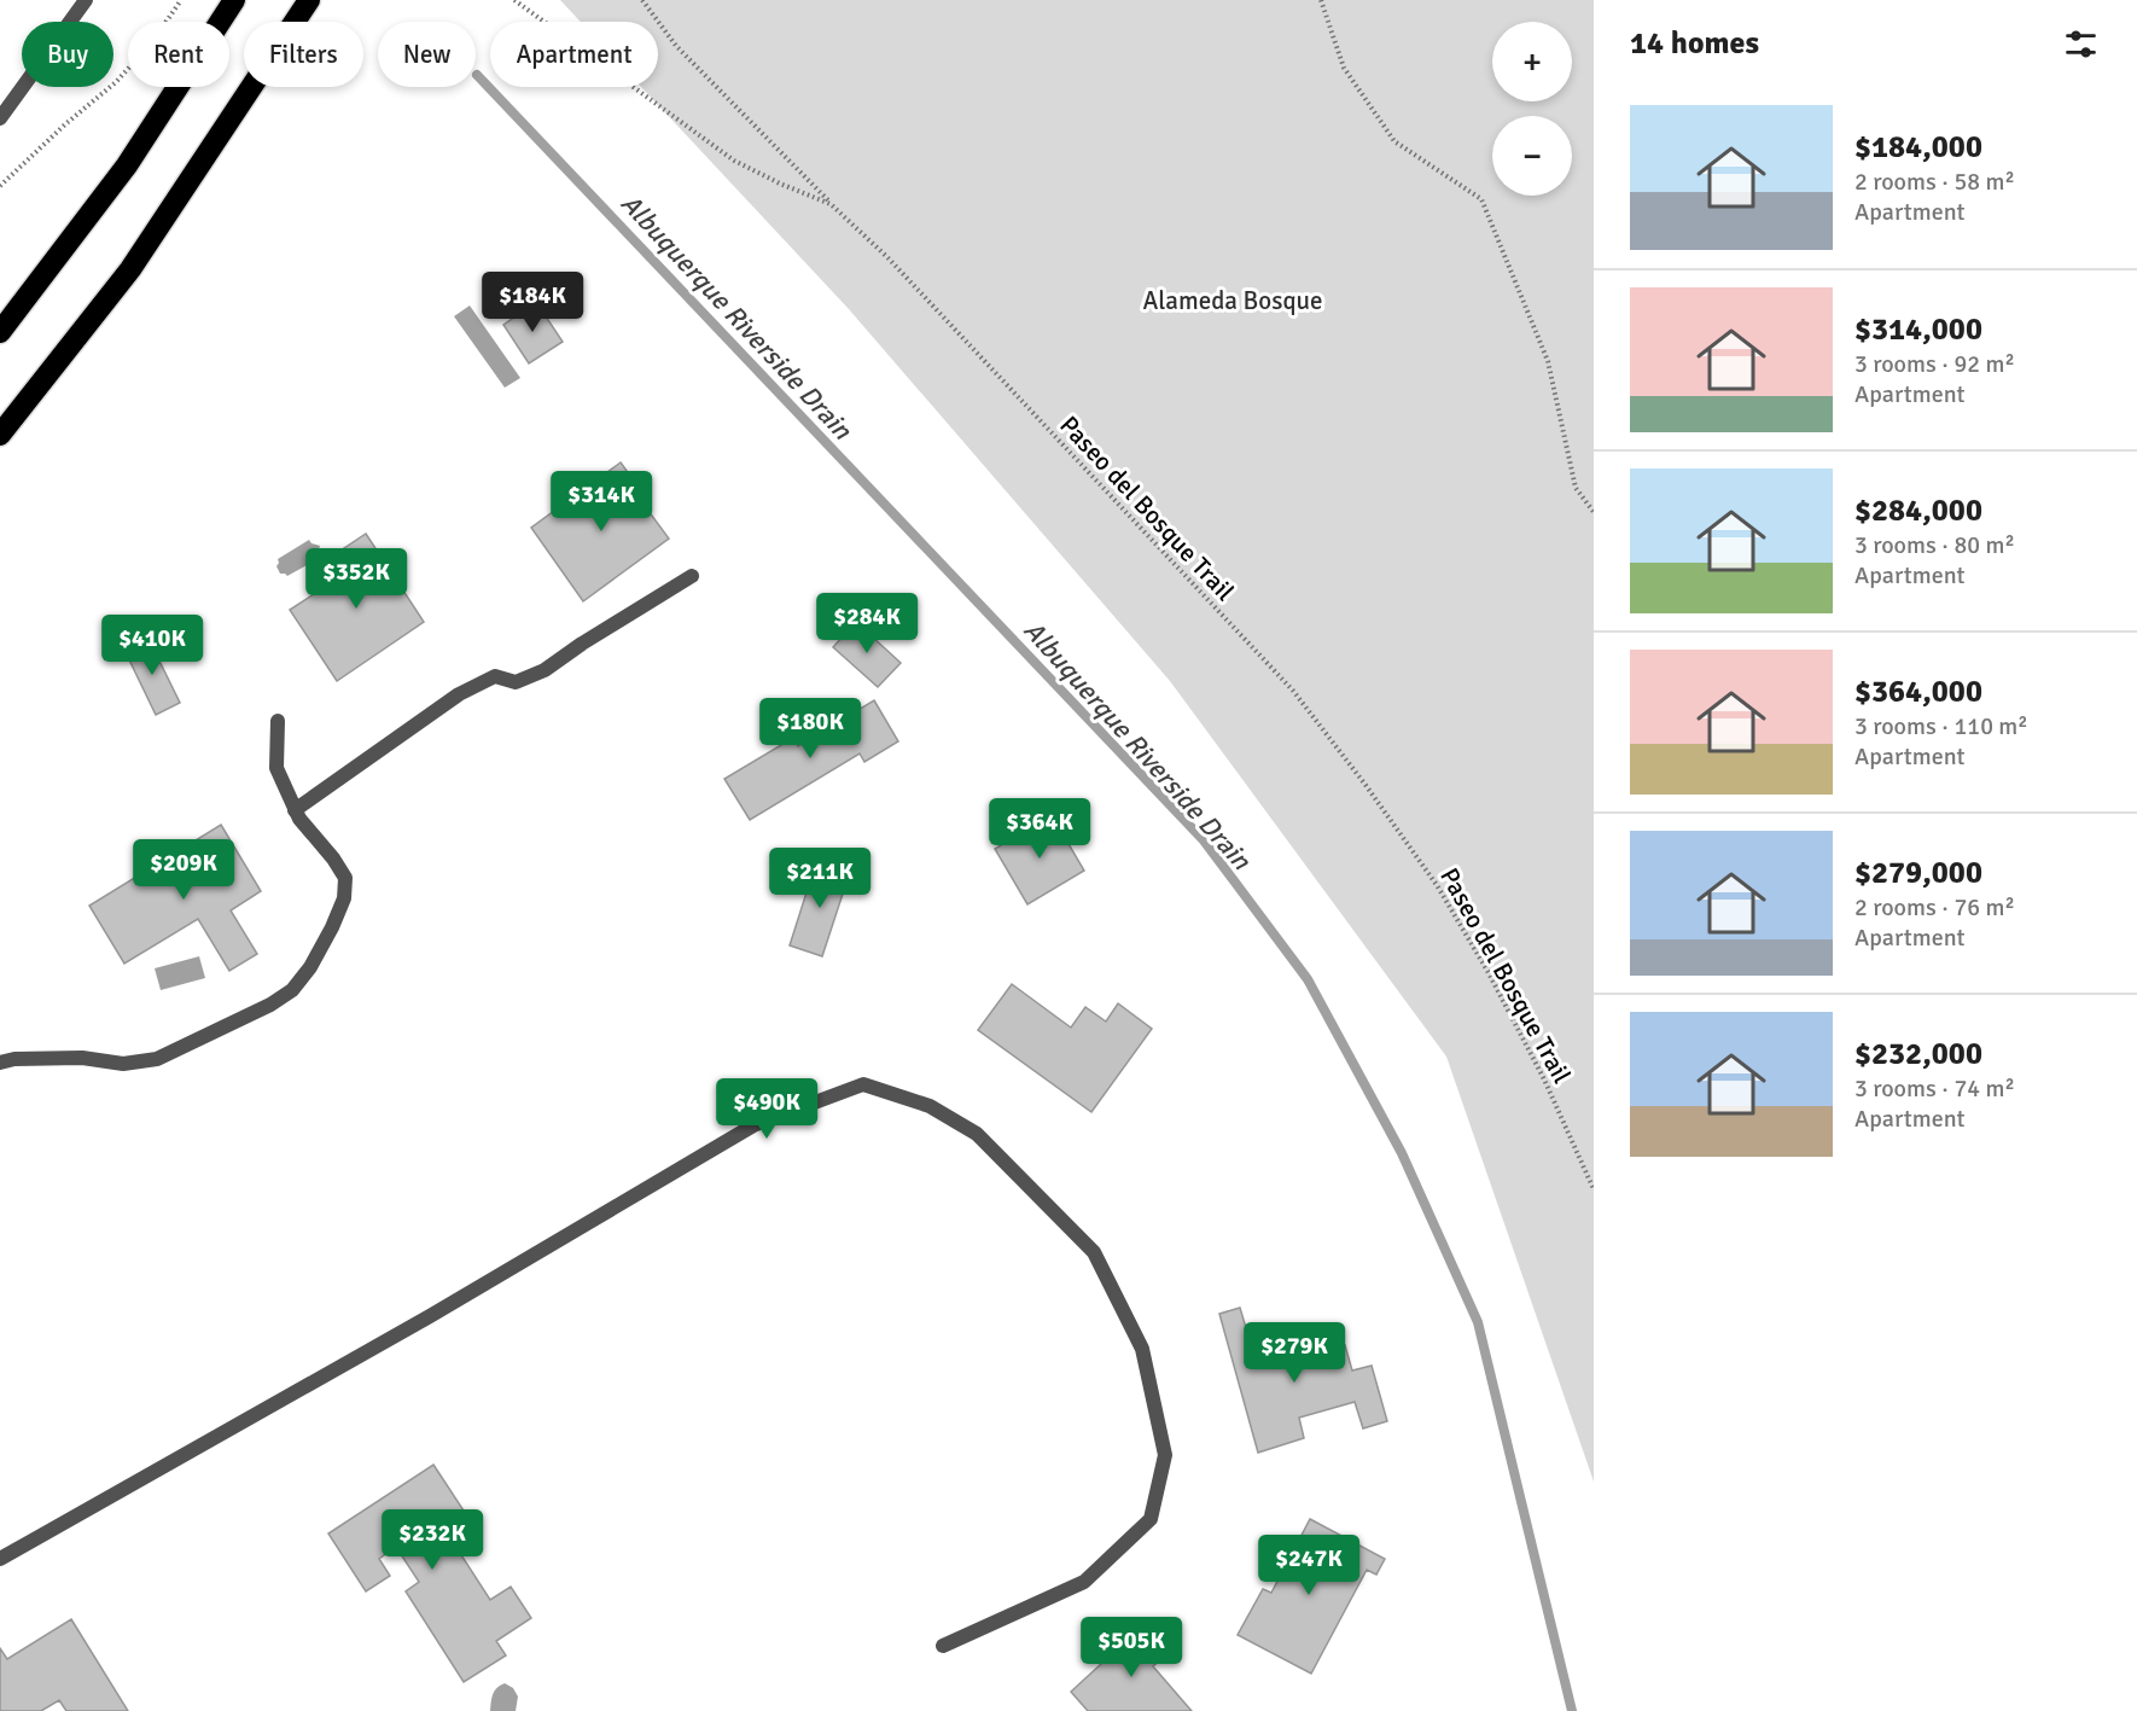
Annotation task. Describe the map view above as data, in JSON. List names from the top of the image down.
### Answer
{
  "streets": {
    "path": ["Paseo del Bosque Trail"]
  },
  "water": ["Albuquerque Riverside Drain"],
  "parks": ["Alameda Bosque"],
  "page": {
    "heading": "14 homes",
    "map_buttons": ["+", "−"],
    "chip": [
      "Buy",
      "Rent",
      "Filters",
      "New",
      "Apartment"
    ],
    "list": [
      {
        "name": "$184,000",
        "note": "2 rooms · 58 m² · Apartment"
      },
      {
        "name": "$314,000",
        "note": "3 rooms · 92 m² · Apartment"
      },
      {
        "name": "$284,000",
        "note": "3 rooms · 80 m² · Apartment"
      },
      {
        "name": "$364,000",
        "note": "3 rooms · 110 m² · Apartment"
      },
      {
        "name": "$279,000",
        "note": "2 rooms · 76 m² · Apartment"
      },
      {
        "name": "$232,000",
        "note": "3 rooms · 74 m² · Apartment"
      }
    ],
    "price": [
      "$184K",
      "$314K",
      "$352K",
      "$284K",
      "$410K",
      "$180K",
      "$364K",
      "$209K",
      "$211K",
      "$490K",
      "$279K",
      "$232K",
      "$247K",
      "$505K"
    ]
  }
}
